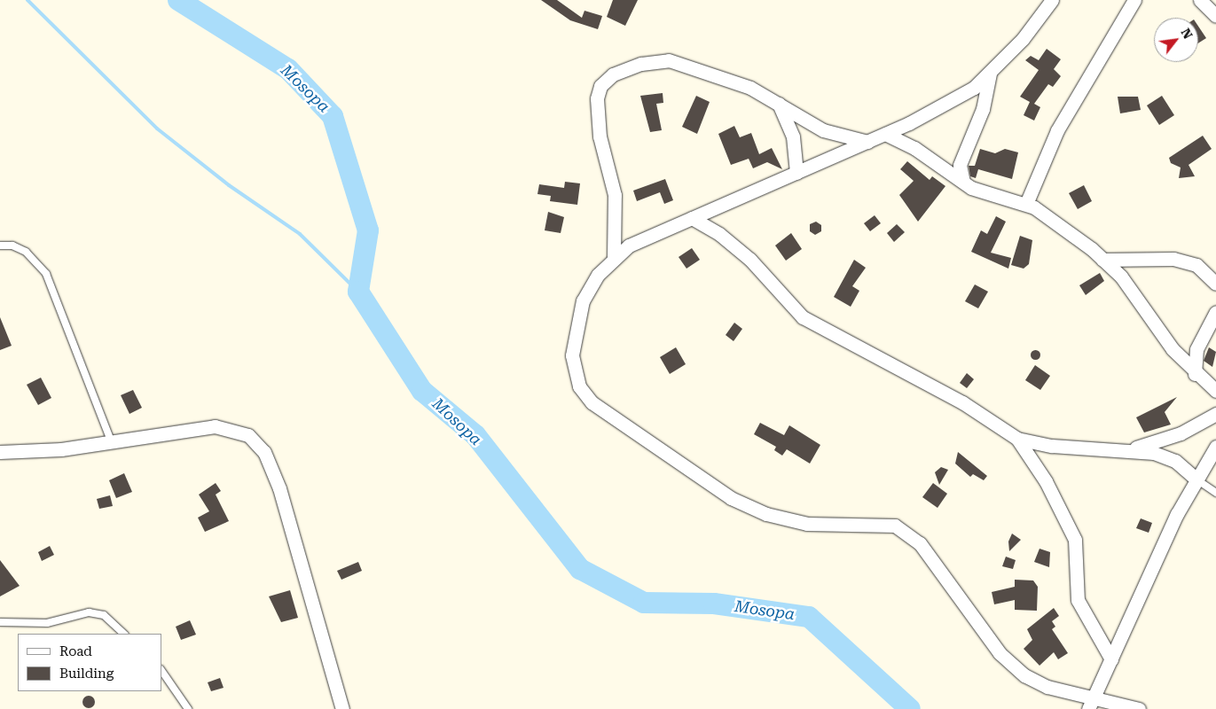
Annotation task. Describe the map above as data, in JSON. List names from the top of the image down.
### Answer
{
  "water": ["Mosopa"],
  "legend": ["Road", "Building"],
  "north": "top right"
}
